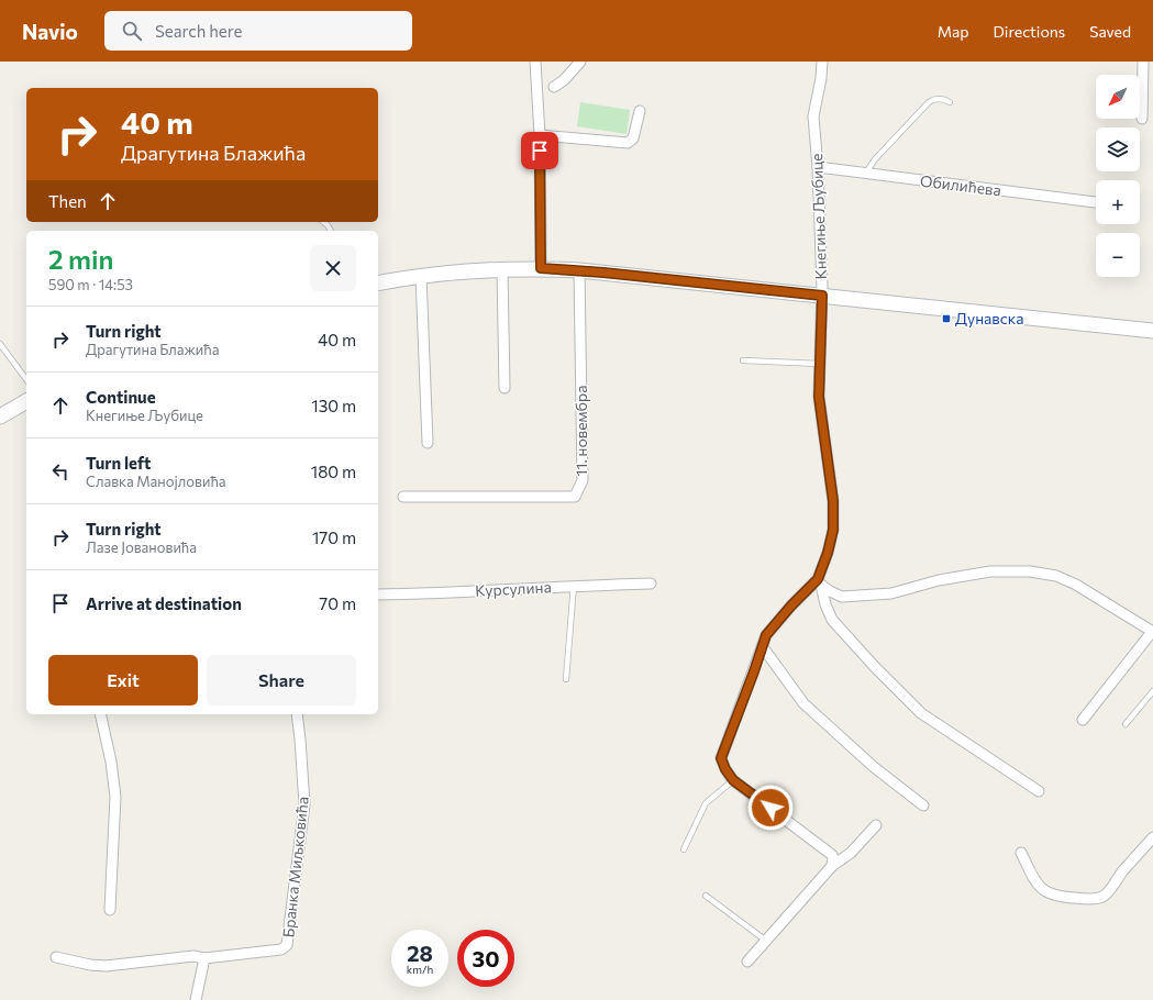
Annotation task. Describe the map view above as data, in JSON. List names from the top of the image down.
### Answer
{
  "streets": {
    "street": [
      "Обилићева",
      "Кнегиње Љубице",
      "11. новембра",
      "Курсулина",
      "Бранка Миљковића"
    ]
  },
  "crossings": [
    ["Обилићева", "Кнегиње Љубице"]
  ],
  "places": {
    "transit": ["Дунавска"]
  },
  "north": "bottom left",
  "page": {
    "header": "Navio",
    "search": "Search here",
    "nav": ["Map", "Directions", "Saved"],
    "map_buttons": ["+", "−"],
    "turn": ["40 m", "Драгутина Блажића"],
    "then": "Then",
    "heading": ["2 min", "590 m · 14:53"],
    "list": [
      {
        "name": "Turn right",
        "note": "Драгутина Блажића",
        "value": "40 m"
      },
      {
        "name": "Continue",
        "note": "Кнегиње Љубице",
        "value": "130 m"
      },
      {
        "name": "Turn left",
        "note": "Славка Манојловића",
        "value": "180 m"
      },
      {
        "name": "Turn right",
        "note": "Лазе Јовановића",
        "value": "170 m"
      },
      {
        "name": "Arrive at destination",
        "value": "70 m"
      }
    ],
    "buttons": ["Exit", "Share"],
    "speed": "28 km/h",
    "limit": "30"
  }
}
